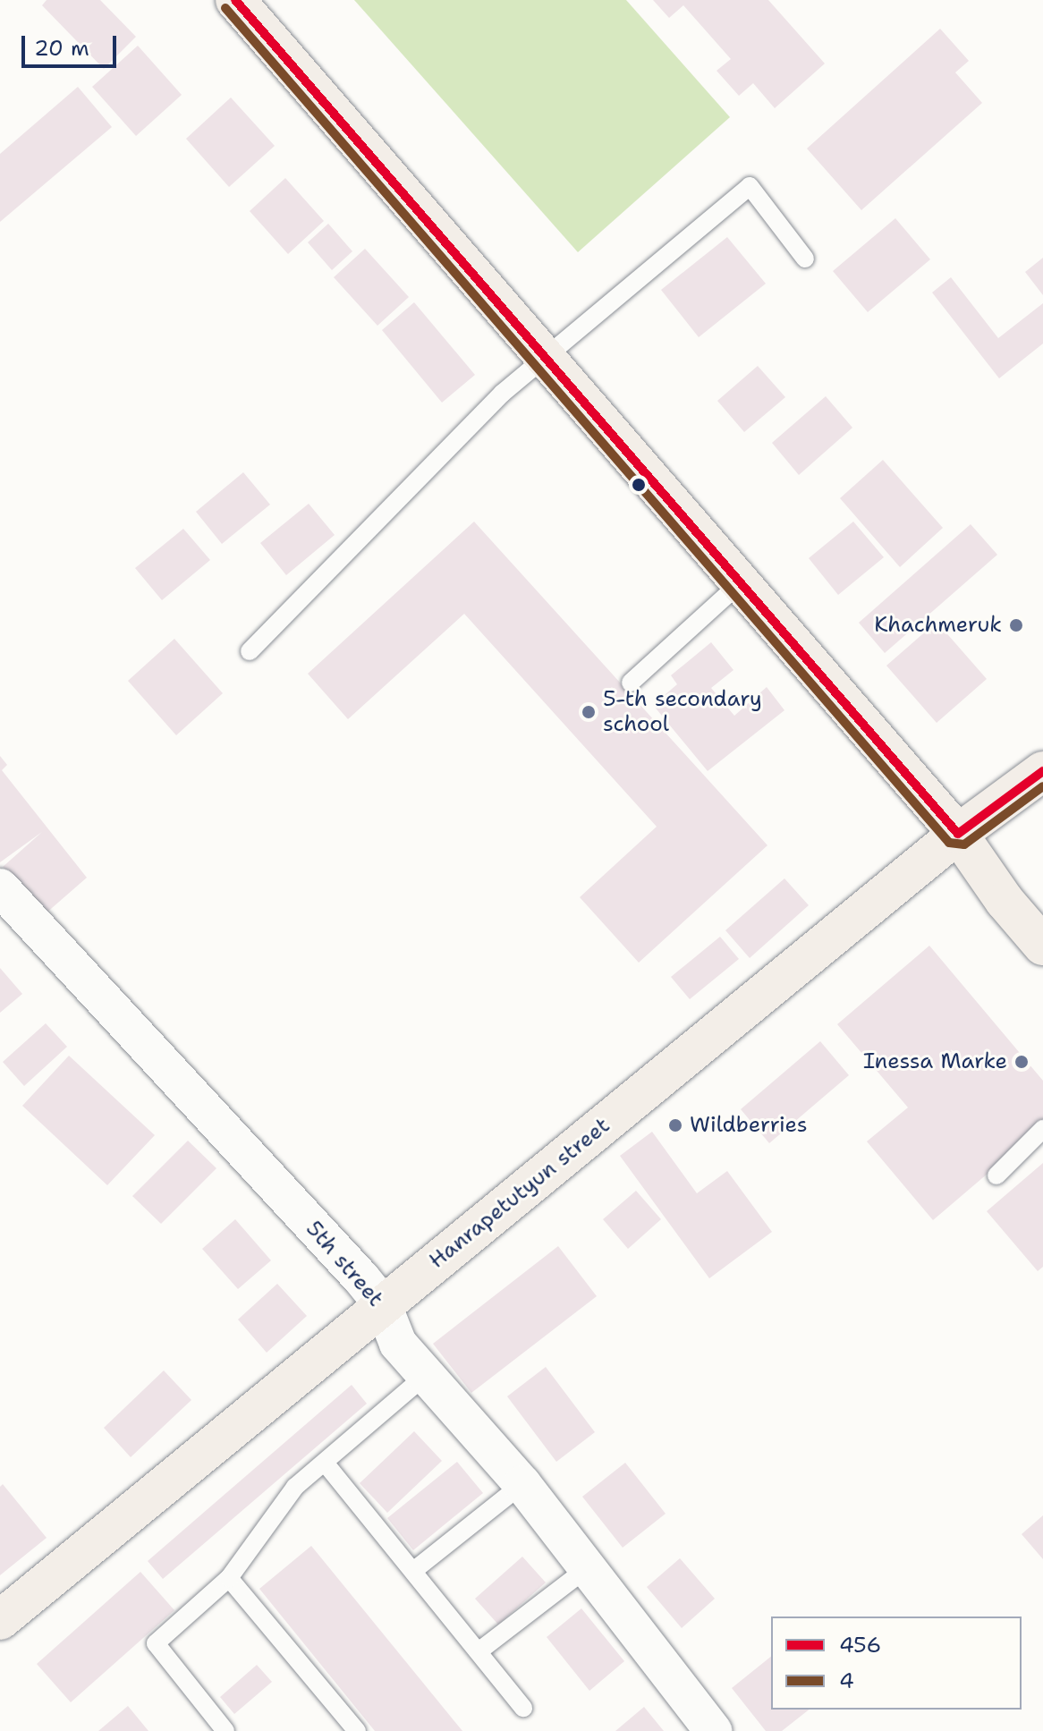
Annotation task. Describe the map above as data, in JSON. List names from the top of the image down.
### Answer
{
  "streets": {
    "main road": ["Hanrapetutyun street"],
    "street": ["5th street"]
  },
  "crossings": [
    ["Hanrapetutyun street", "5th street"]
  ],
  "places": [
    "Khachmeruk",
    "5-th secondary school",
    "Inessa Marke",
    "Wildberries"
  ],
  "lines": ["transit line 456", "transit line 4"],
  "legend": ["456", "4"],
  "scale_bar": "20 m"
}
